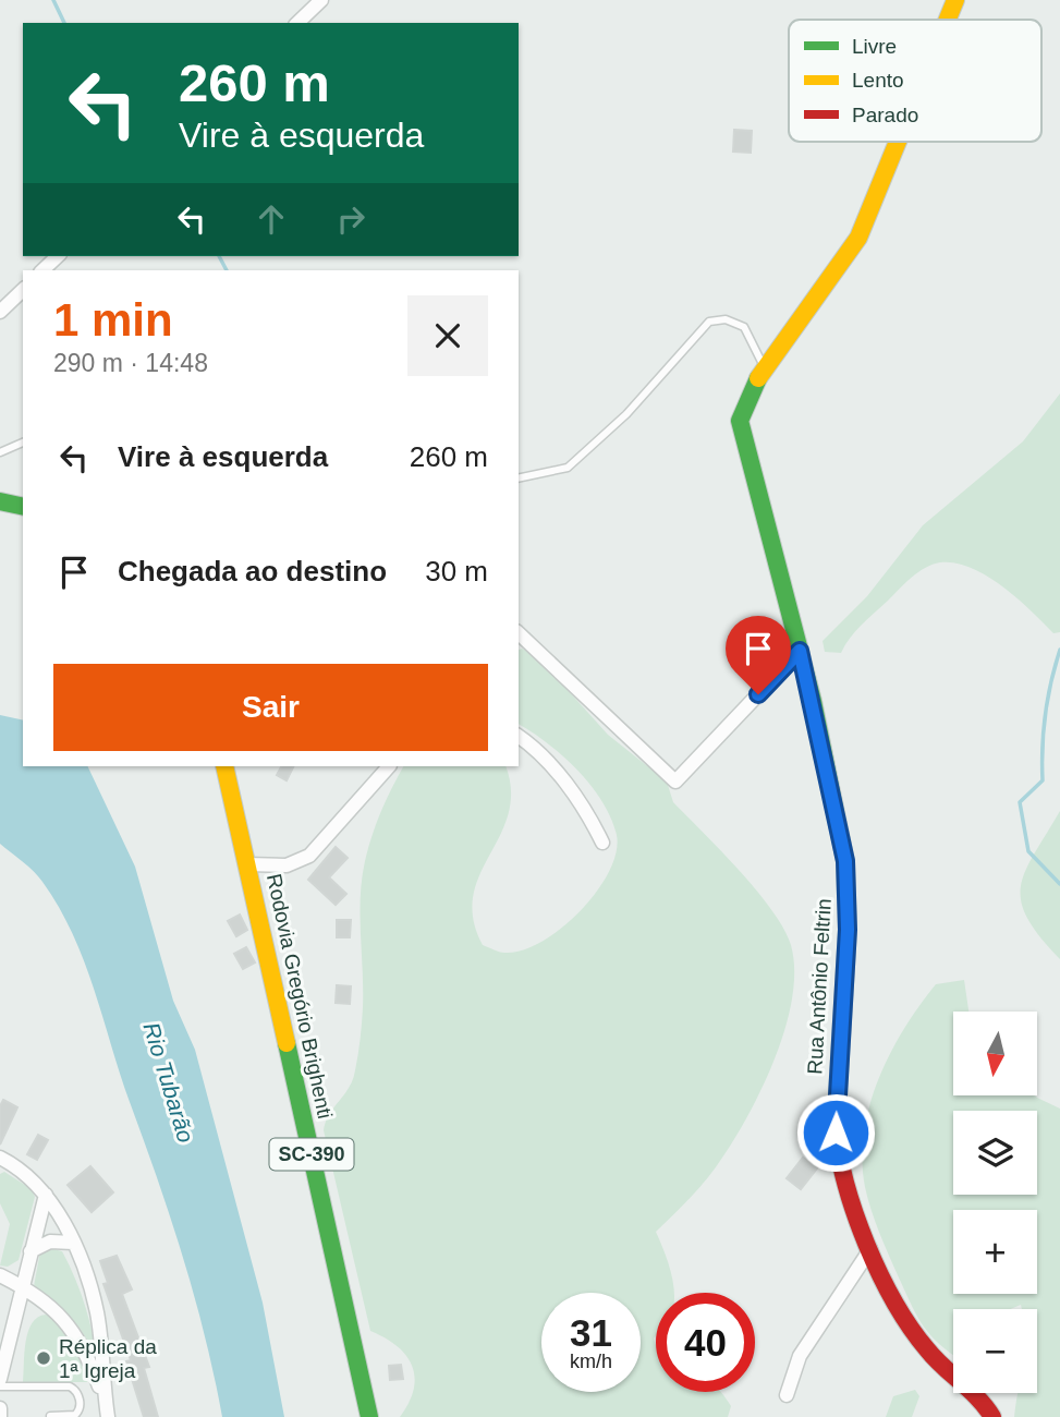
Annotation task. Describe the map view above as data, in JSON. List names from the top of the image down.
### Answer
{
  "streets": {
    "street": ["Rua Antônio Feltrin", "Rodovia Gregório Brighenti", "SC-390"]
  },
  "water": ["Rio Tubarão"],
  "places": ["Réplica da 1ª Igreja"],
  "legend": ["Livre", "Lento", "Parado"],
  "north": "bottom",
  "page": {
    "turn": ["260 m", "Vire à esquerda"],
    "heading": ["1 min", "290 m · 14:48"],
    "list": [
      {
        "name": "Vire à esquerda",
        "value": "260 m"
      },
      {
        "name": "Chegada ao destino",
        "value": "30 m"
      }
    ],
    "buttons": "Sair",
    "map_buttons": ["+", "−"],
    "speed": "31 km/h",
    "limit": "40"
  }
}
